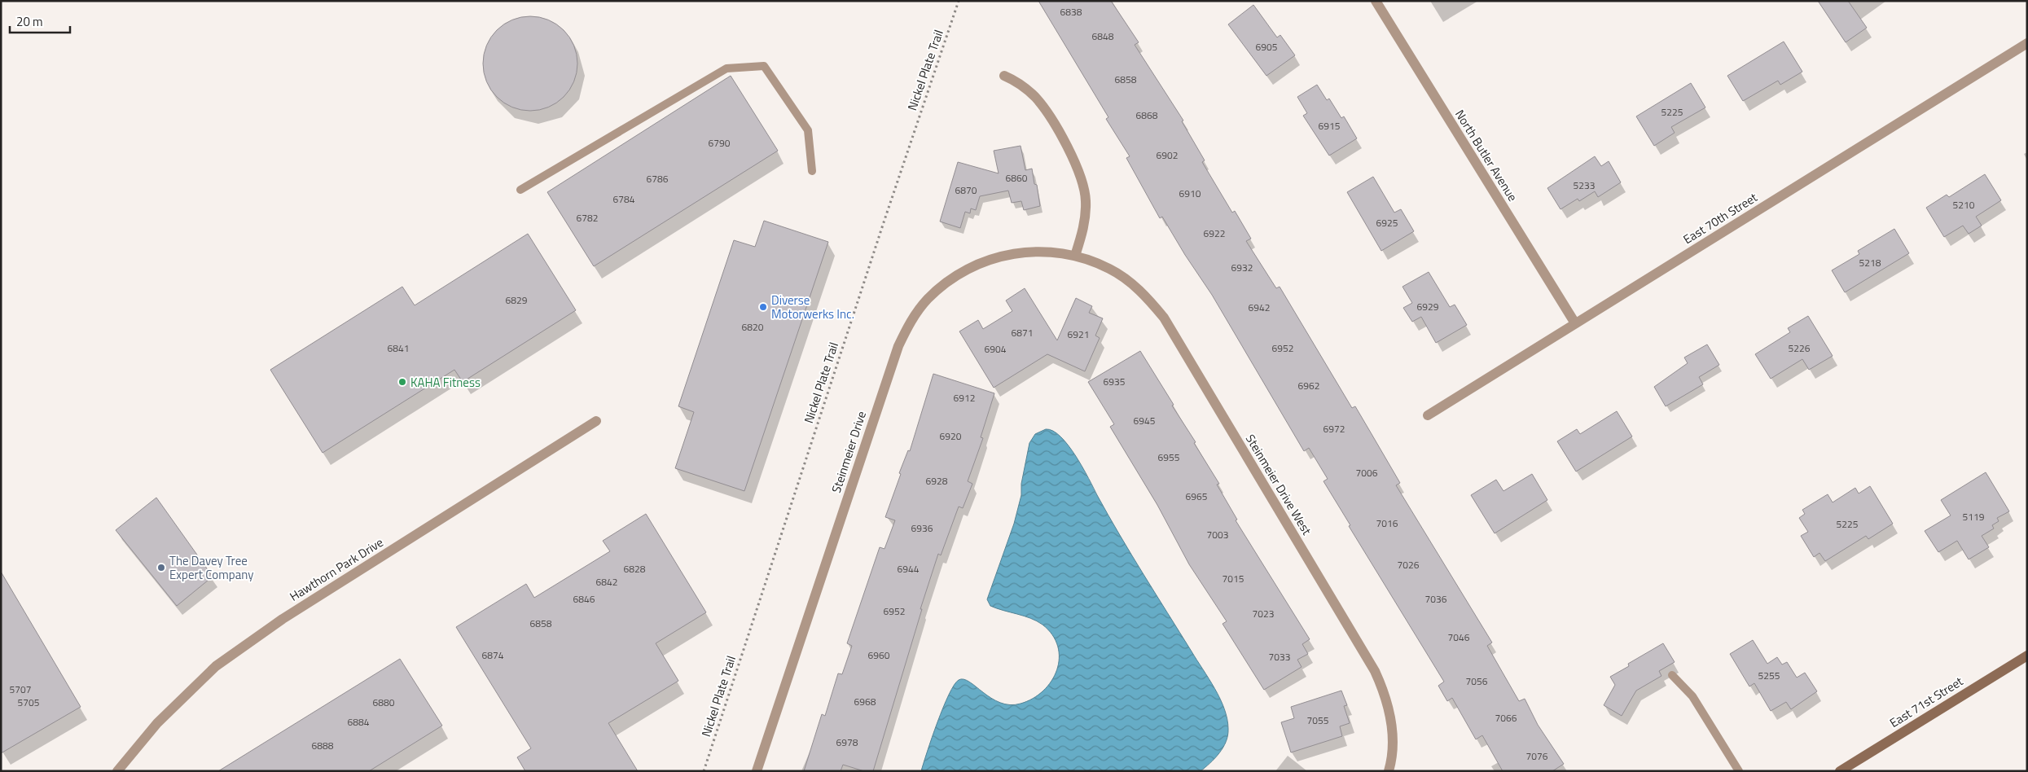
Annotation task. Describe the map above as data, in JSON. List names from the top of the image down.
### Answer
{
  "streets": {
    "main road": ["East 71st Street"],
    "street": [
      "North Butler Avenue",
      "East 70th Street",
      "Steinmeier Drive",
      "Steinmeier Drive West",
      "Hawthorn Park Drive"
    ],
    "path": ["Nickel Plate Trail"]
  },
  "crossings": [
    ["North Butler Avenue", "East 70th Street"],
    ["Steinmeier Drive", "Steinmeier Drive West"]
  ],
  "places": ["Diverse Motorwerks Inc.", "KAHA Fitness", "The Davey Tree Expert Company"],
  "house_numbers": [
    "6838",
    "6848",
    "6905",
    "6858",
    "5225",
    "6868",
    "6915",
    "6790",
    "6902",
    "6860",
    "6786",
    "5233",
    "6870",
    "6910",
    "6784",
    "5210",
    "6782",
    "6925",
    "6922",
    "5218",
    "6932",
    "6829",
    "6929",
    "6942",
    "6820",
    "6871",
    "6921",
    "6841",
    "6952",
    "5226",
    "6904",
    "6935",
    "6962",
    "6912",
    "6945",
    "6972",
    "6920",
    "6955",
    "7006",
    "6928",
    "6965",
    "5119",
    "7016",
    "5225",
    "6936",
    "7003",
    "7026",
    "6828",
    "6944",
    "7015",
    "6842",
    "6846",
    "7036",
    "6952",
    "7023",
    "6858",
    "7046",
    "6874",
    "6960",
    "7033",
    "5255",
    "7056",
    "5707",
    "6968",
    "5705",
    "6880",
    "7066",
    "7055",
    "6884",
    "6978",
    "6888",
    "7076"
  ],
  "scale_bar": "20 m"
}
